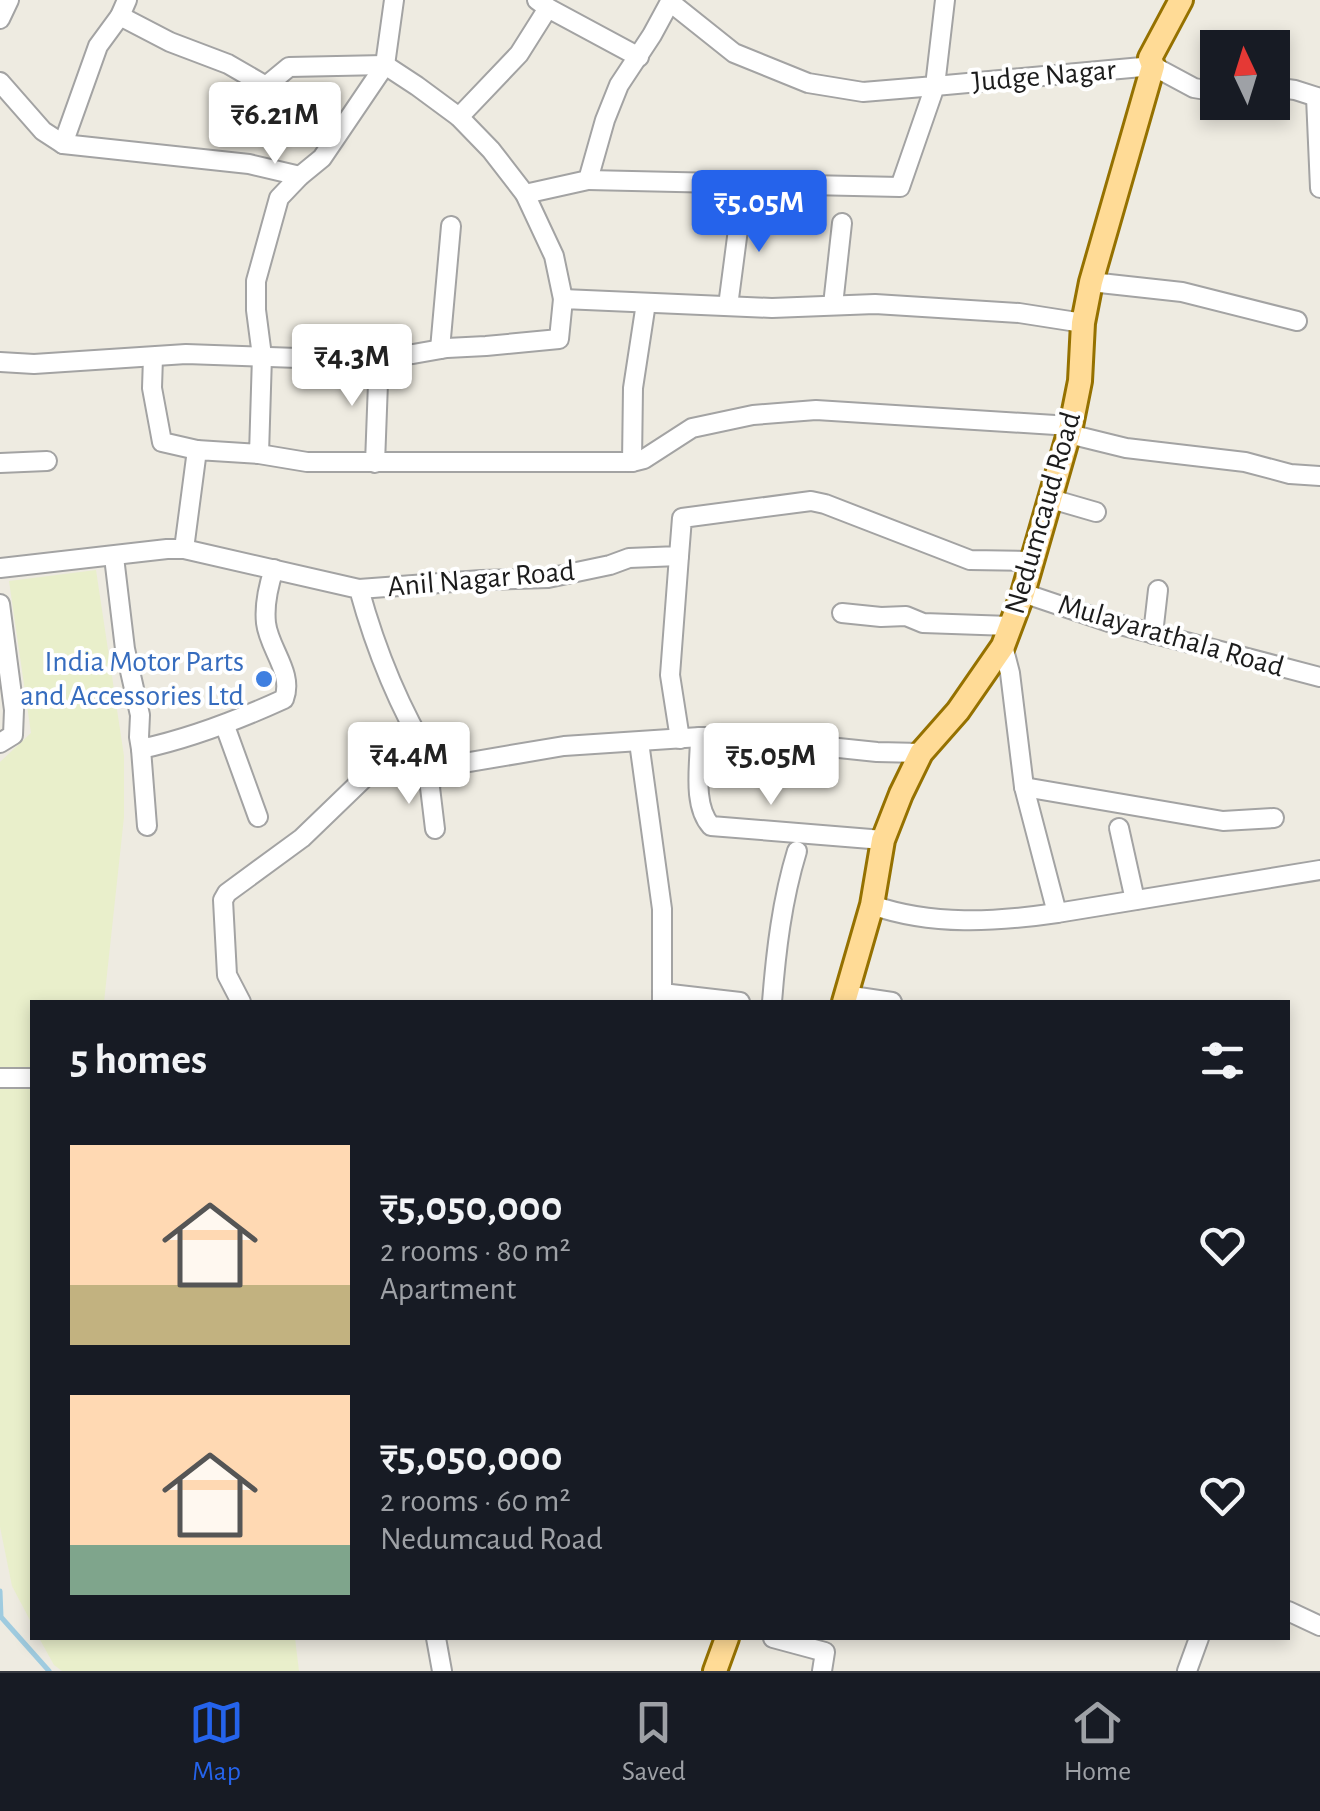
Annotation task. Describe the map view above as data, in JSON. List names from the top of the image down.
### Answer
{
  "streets": {
    "main road": ["Nedumcaud Road"],
    "street": ["Judge Nagar", "Anil Nagar Road", "Mulayarathala Road"]
  },
  "crossings": [
    ["Judge Nagar", "Nedumcaud Road"],
    ["Nedumcaud Road", "Mulayarathala Road"]
  ],
  "places": ["India Motor Parts and Accessories Ltd"],
  "north": "top",
  "page": {
    "price": [
      "₹6.21M",
      "₹5.05M",
      "₹4.3M",
      "₹4.4M",
      "₹5.05M"
    ],
    "heading": "5 homes",
    "list": [
      {
        "name": "₹5,050,000",
        "note": "2 rooms · 80 m² · Apartment"
      },
      {
        "name": "₹5,050,000",
        "note": "2 rooms · 60 m² · Nedumcaud Road"
      }
    ],
    "tabs": ["Map", "Saved", "Home"]
  }
}
